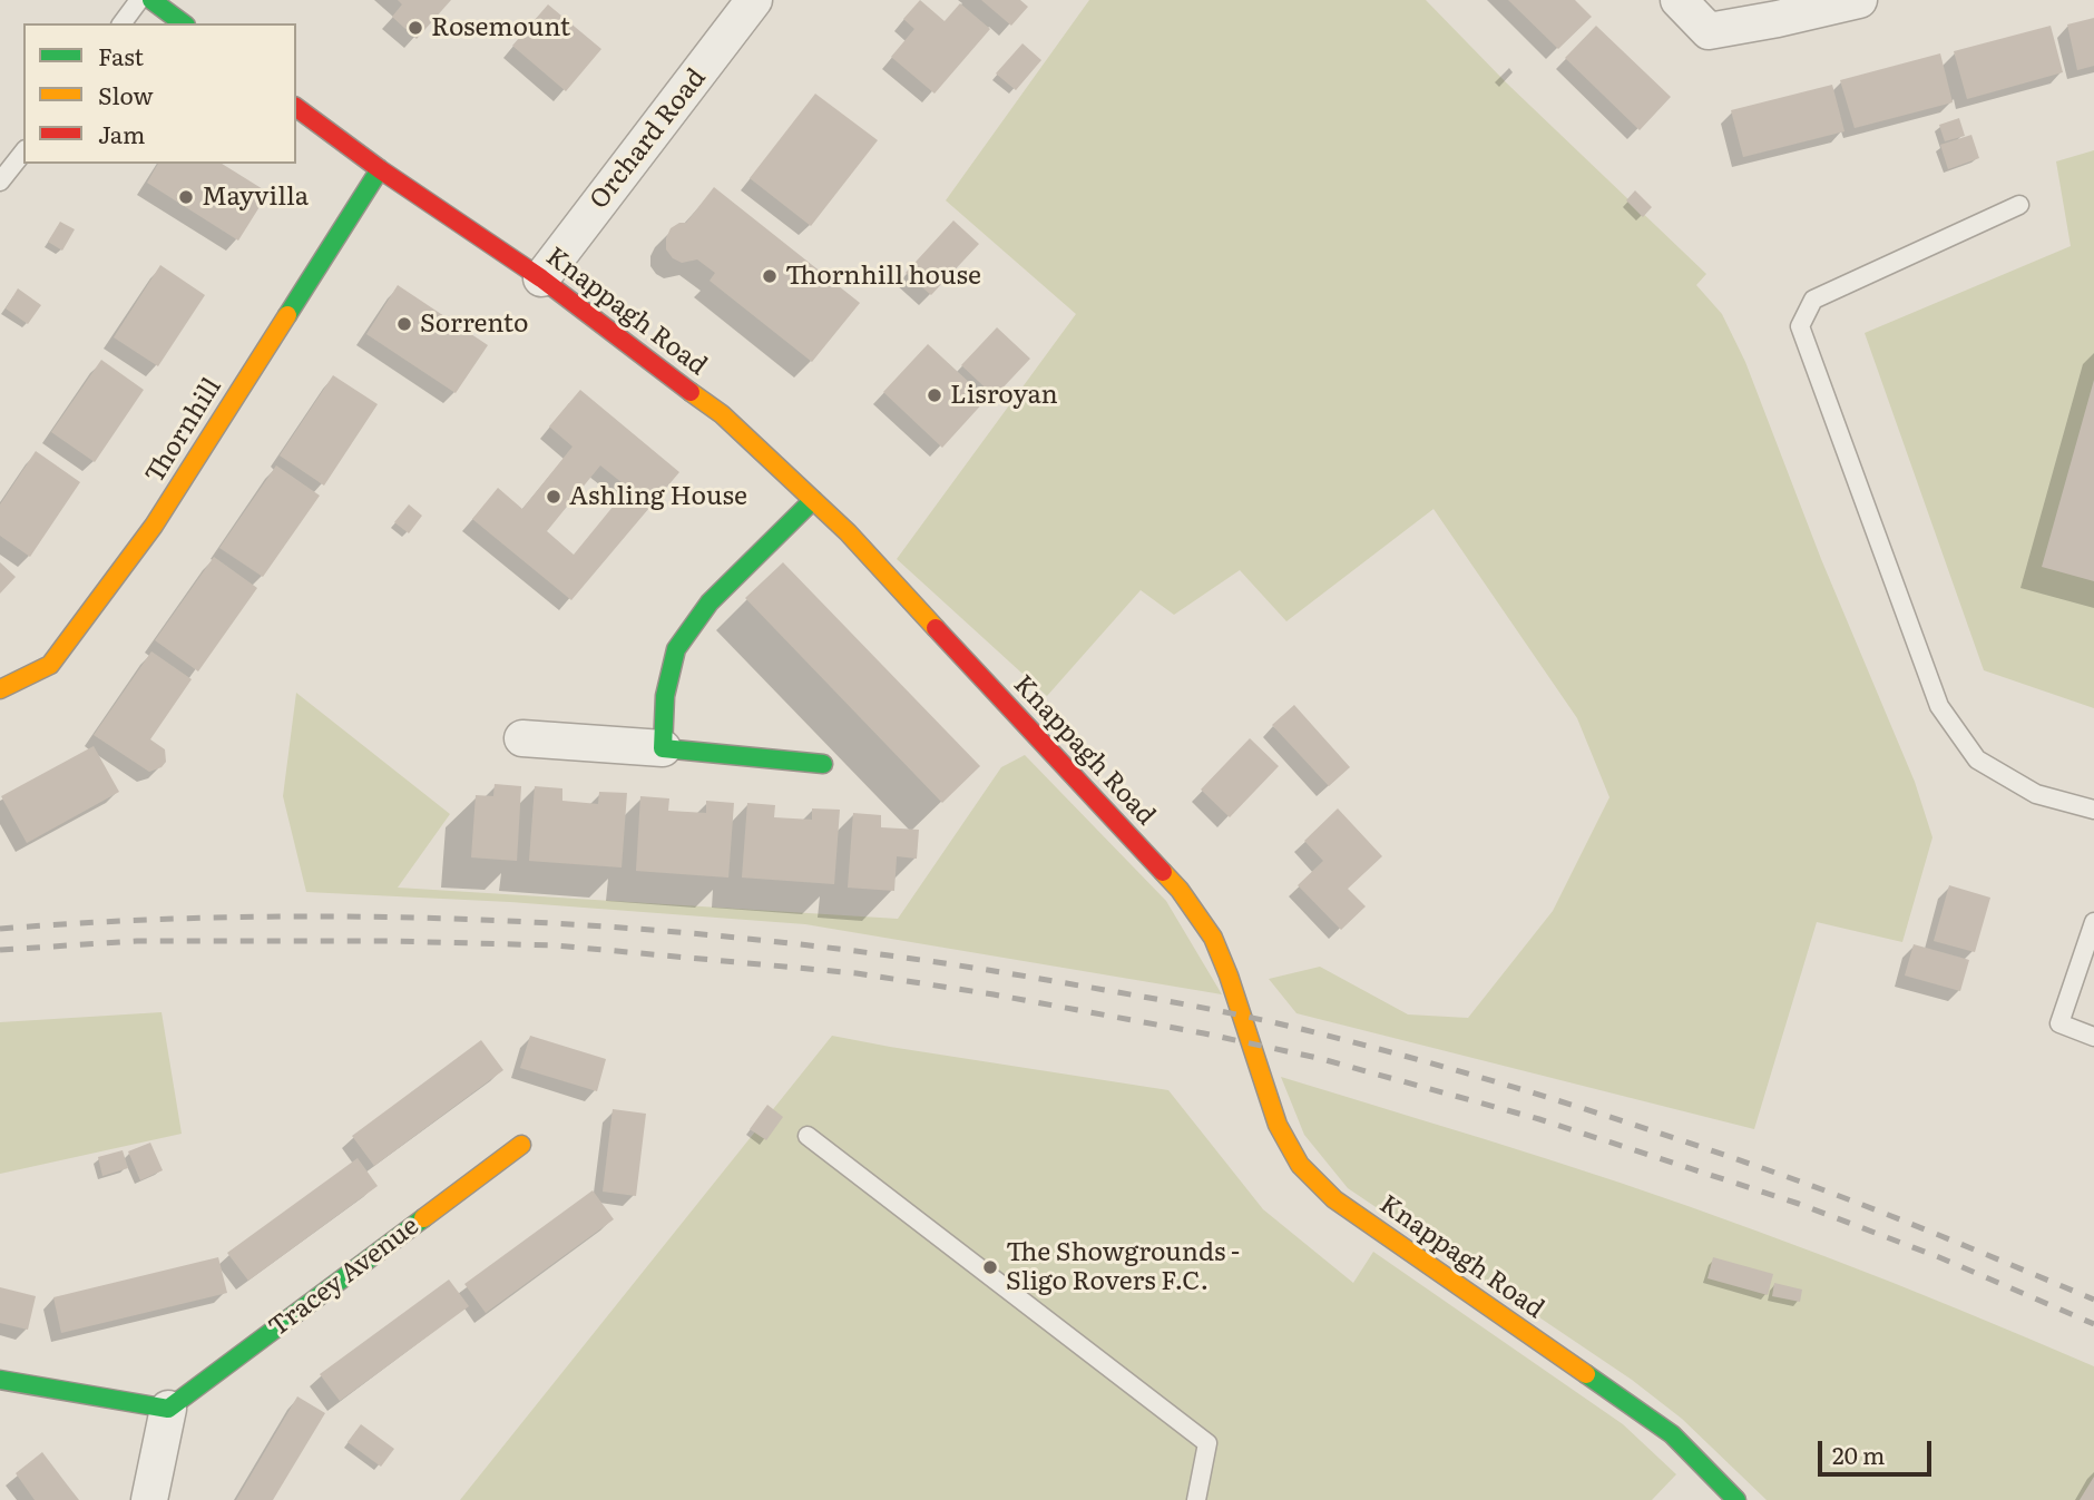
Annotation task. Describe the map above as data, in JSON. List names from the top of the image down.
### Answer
{
  "streets": {
    "main road": ["Knappagh Road", "Thornhill", "Tracey Avenue"],
    "street": ["Orchard Road"]
  },
  "crossings": [
    ["Orchard Road", "Knappagh Road"],
    ["Knappagh Road", "Thornhill"]
  ],
  "places": [
    "Rosemount",
    "Mayvilla",
    "Thornhill house",
    "Sorrento",
    "Lisroyan",
    "Ashling House",
    "The Showgrounds - Sligo Rovers F.C."
  ],
  "legend": ["Fast", "Slow", "Jam"],
  "scale_bar": "20 m"
}
